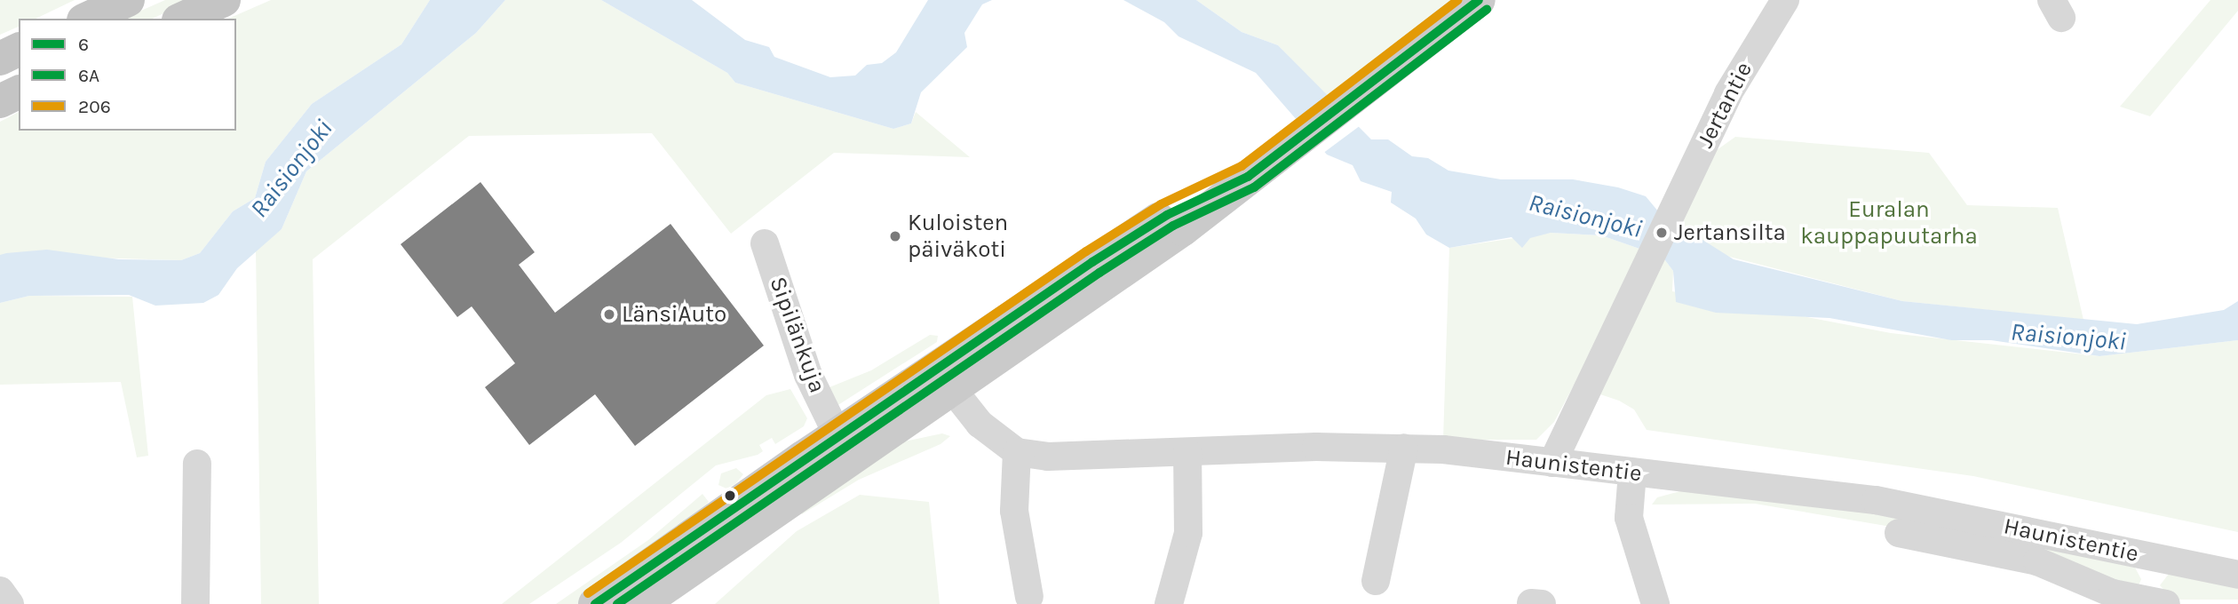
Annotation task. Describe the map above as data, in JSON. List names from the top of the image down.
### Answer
{
  "streets": {
    "street": ["Jertantie", "Sipilänkuja", "Haunistentie"]
  },
  "crossings": [
    ["Jertantie", "Haunistentie"]
  ],
  "water": ["Raisionjoki"],
  "parks": ["Euralan kauppapuutarha"],
  "places": ["Jertansilta", "Kuloisten päiväkoti", "LänsiAuto"],
  "lines": ["transit line 6", "transit line 206", "transit line 6A"],
  "legend": ["6", "6A", "206"]
}
